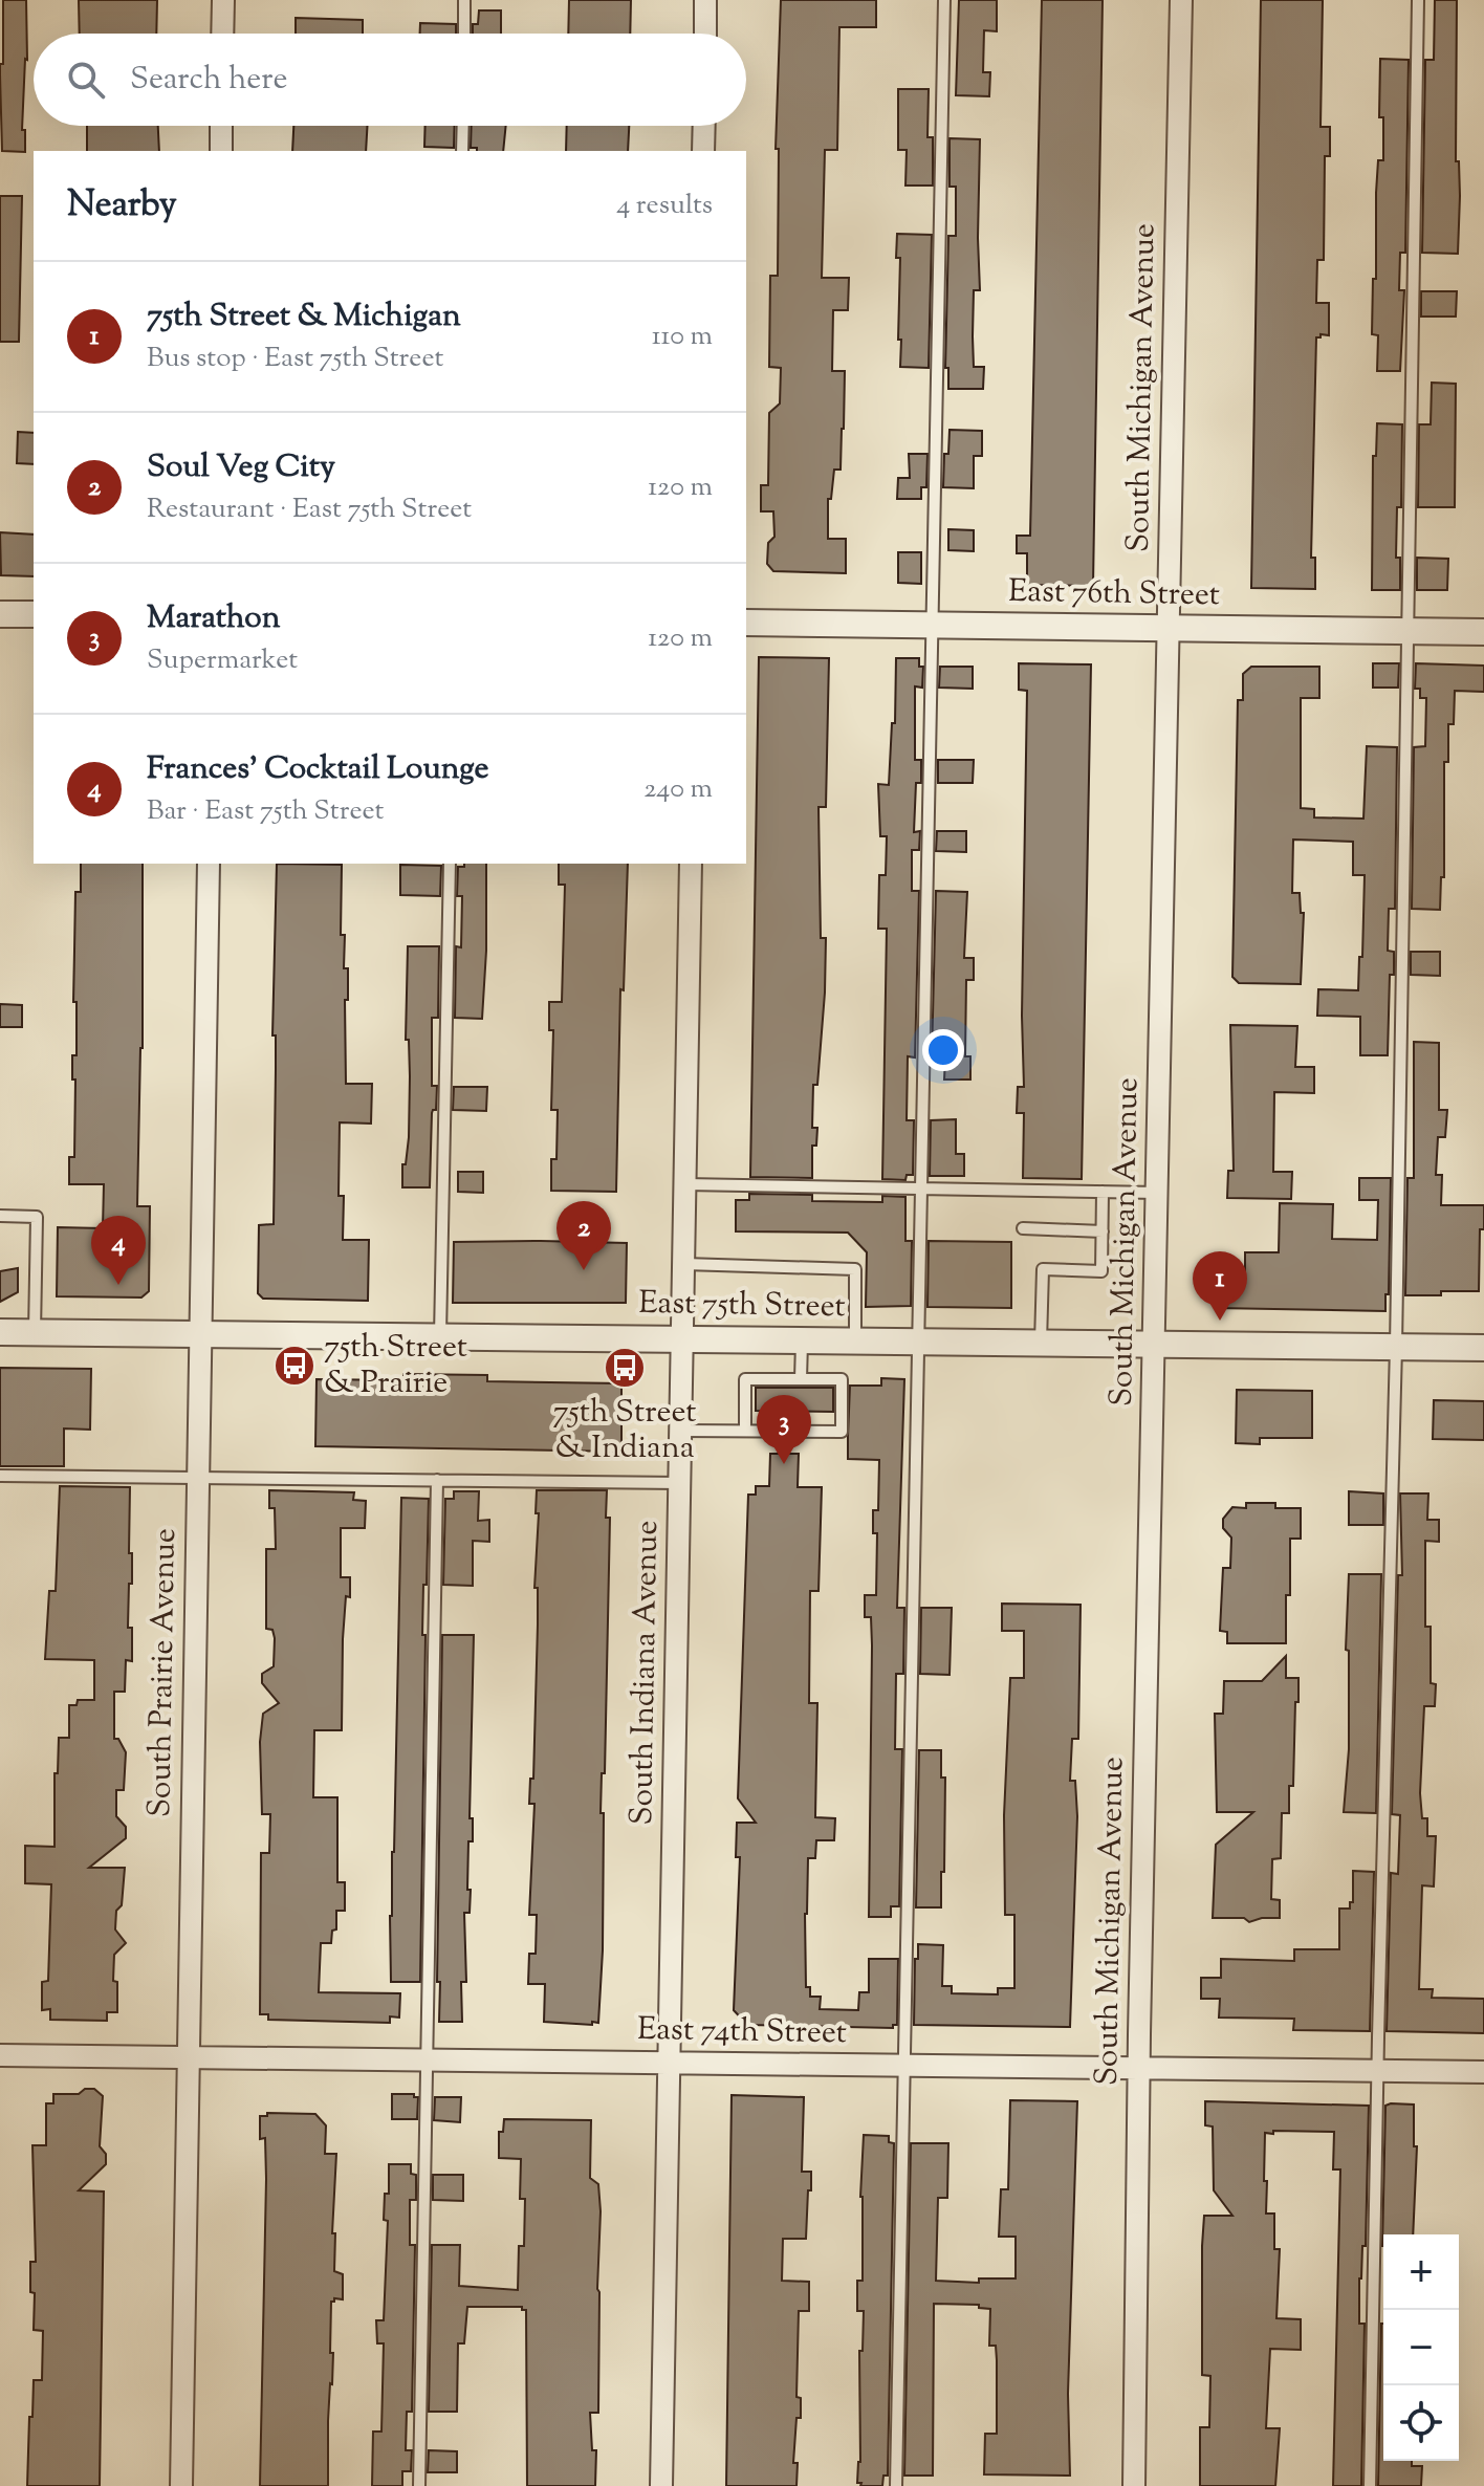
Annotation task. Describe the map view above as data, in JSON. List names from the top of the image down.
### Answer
{
  "streets": {
    "street": [
      "South Michigan Avenue",
      "East 76th Street",
      "East 75th Street",
      "South Prairie Avenue",
      "South Indiana Avenue",
      "East 74th Street"
    ]
  },
  "crossings": [
    ["South Michigan Avenue", "East 76th Street"],
    ["South Michigan Avenue", "East 75th Street"],
    ["South Michigan Avenue", "East 74th Street"],
    ["East 75th Street", "South Prairie Avenue"],
    ["East 75th Street", "South Indiana Avenue"],
    ["South Prairie Avenue", "East 74th Street"],
    ["South Indiana Avenue", "East 74th Street"]
  ],
  "places": {
    "bus stop": ["75th Street & Prairie", "75th Street & Indiana"]
  },
  "page": {
    "search": "Search here",
    "heading": ["Nearby", "4 results"],
    "list": [
      {
        "mark": "1",
        "name": "75th Street & Michigan",
        "note": "Bus stop · East 75th Street",
        "value": "110 m"
      },
      {
        "mark": "2",
        "name": "Soul Veg City",
        "note": "Restaurant · East 75th Street",
        "value": "120 m"
      },
      {
        "mark": "3",
        "name": "Marathon",
        "note": "Supermarket",
        "value": "120 m"
      },
      {
        "mark": "4",
        "name": "Frances' Cocktail Lounge",
        "note": "Bar · East 75th Street",
        "value": "240 m"
      }
    ],
    "pins": [
      "2",
      "4",
      "1",
      "3"
    ],
    "map_buttons": ["+", "−"]
  }
}
